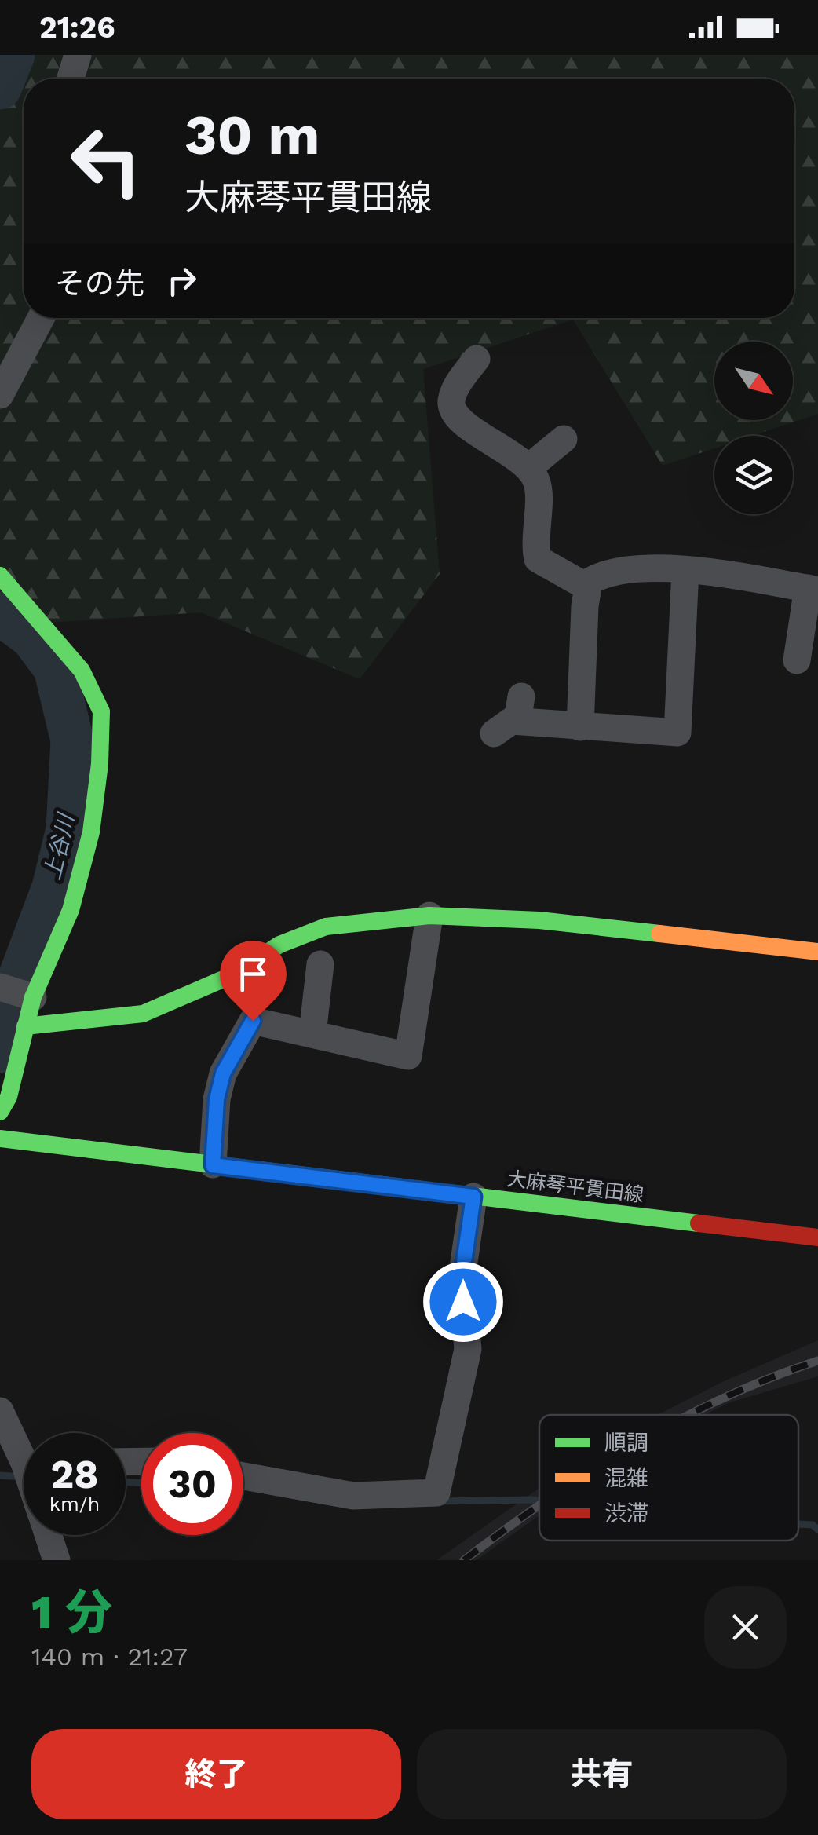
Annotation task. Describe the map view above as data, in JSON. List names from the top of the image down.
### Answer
{
  "streets": {
    "street": ["大麻琴平貫田線"]
  },
  "water": ["上谷川"],
  "legend": ["順調", "混雑", "渋滞"],
  "north": "bottom right",
  "page": {
    "status": "21:26",
    "turn": ["30 m", "大麻琴平貫田線"],
    "then": "その先",
    "speed": "28 km/h",
    "limit": "30",
    "heading": ["1 分", "140 m · 21:27"],
    "buttons": ["終了", "共有"]
  }
}
